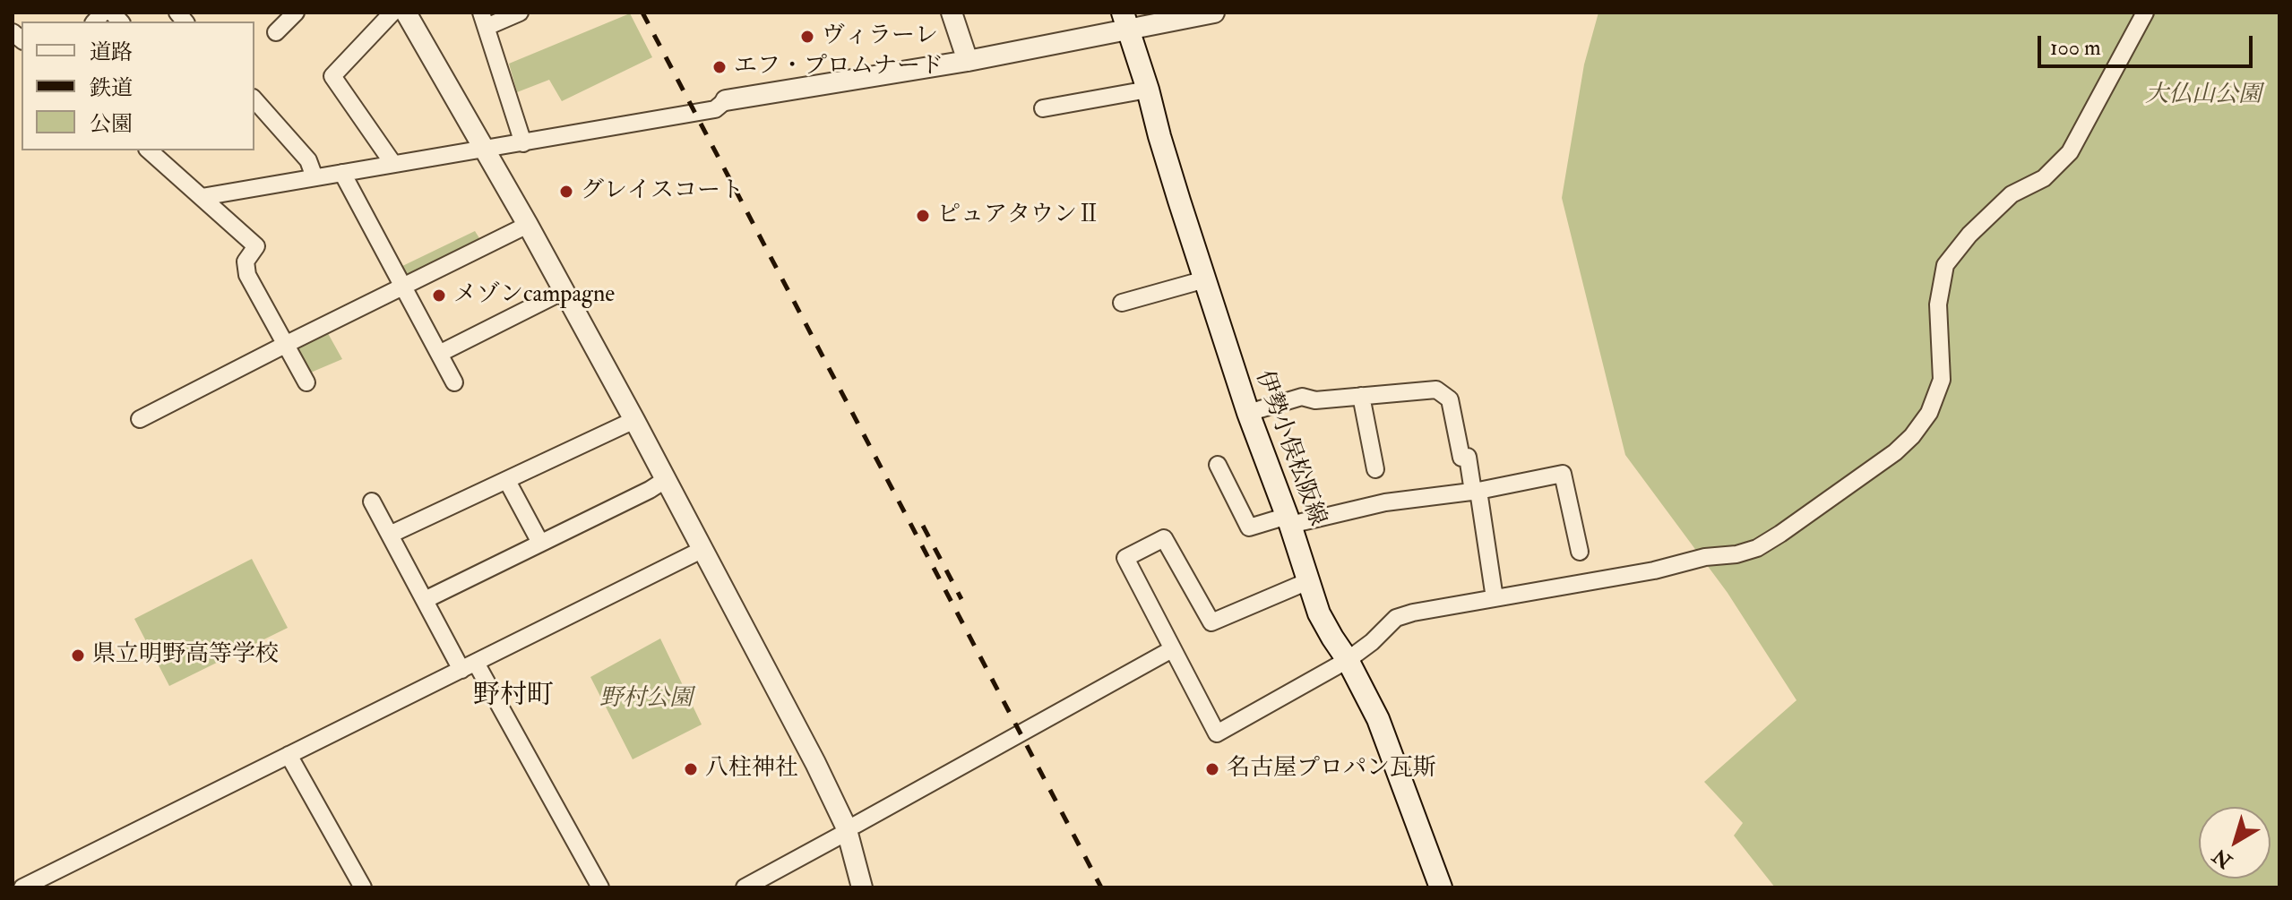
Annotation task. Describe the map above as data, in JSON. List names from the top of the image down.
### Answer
{
  "streets": {
    "main road": ["伊勢小俣松阪線"]
  },
  "districts": ["野村町"],
  "parks": ["大仏山公園", "野村公園"],
  "places": [
    "ヴィラーレ",
    "エフ・プロムナード",
    "グレイスコート",
    "ピュアタウンⅡ",
    "メゾンcampagne",
    "県立明野高等学校",
    "八柱神社",
    "名古屋プロパン瓦斯"
  ],
  "legend": ["道路", "鉄道", "公園"],
  "scale_bar": "100 m",
  "north": "bottom left"
}
